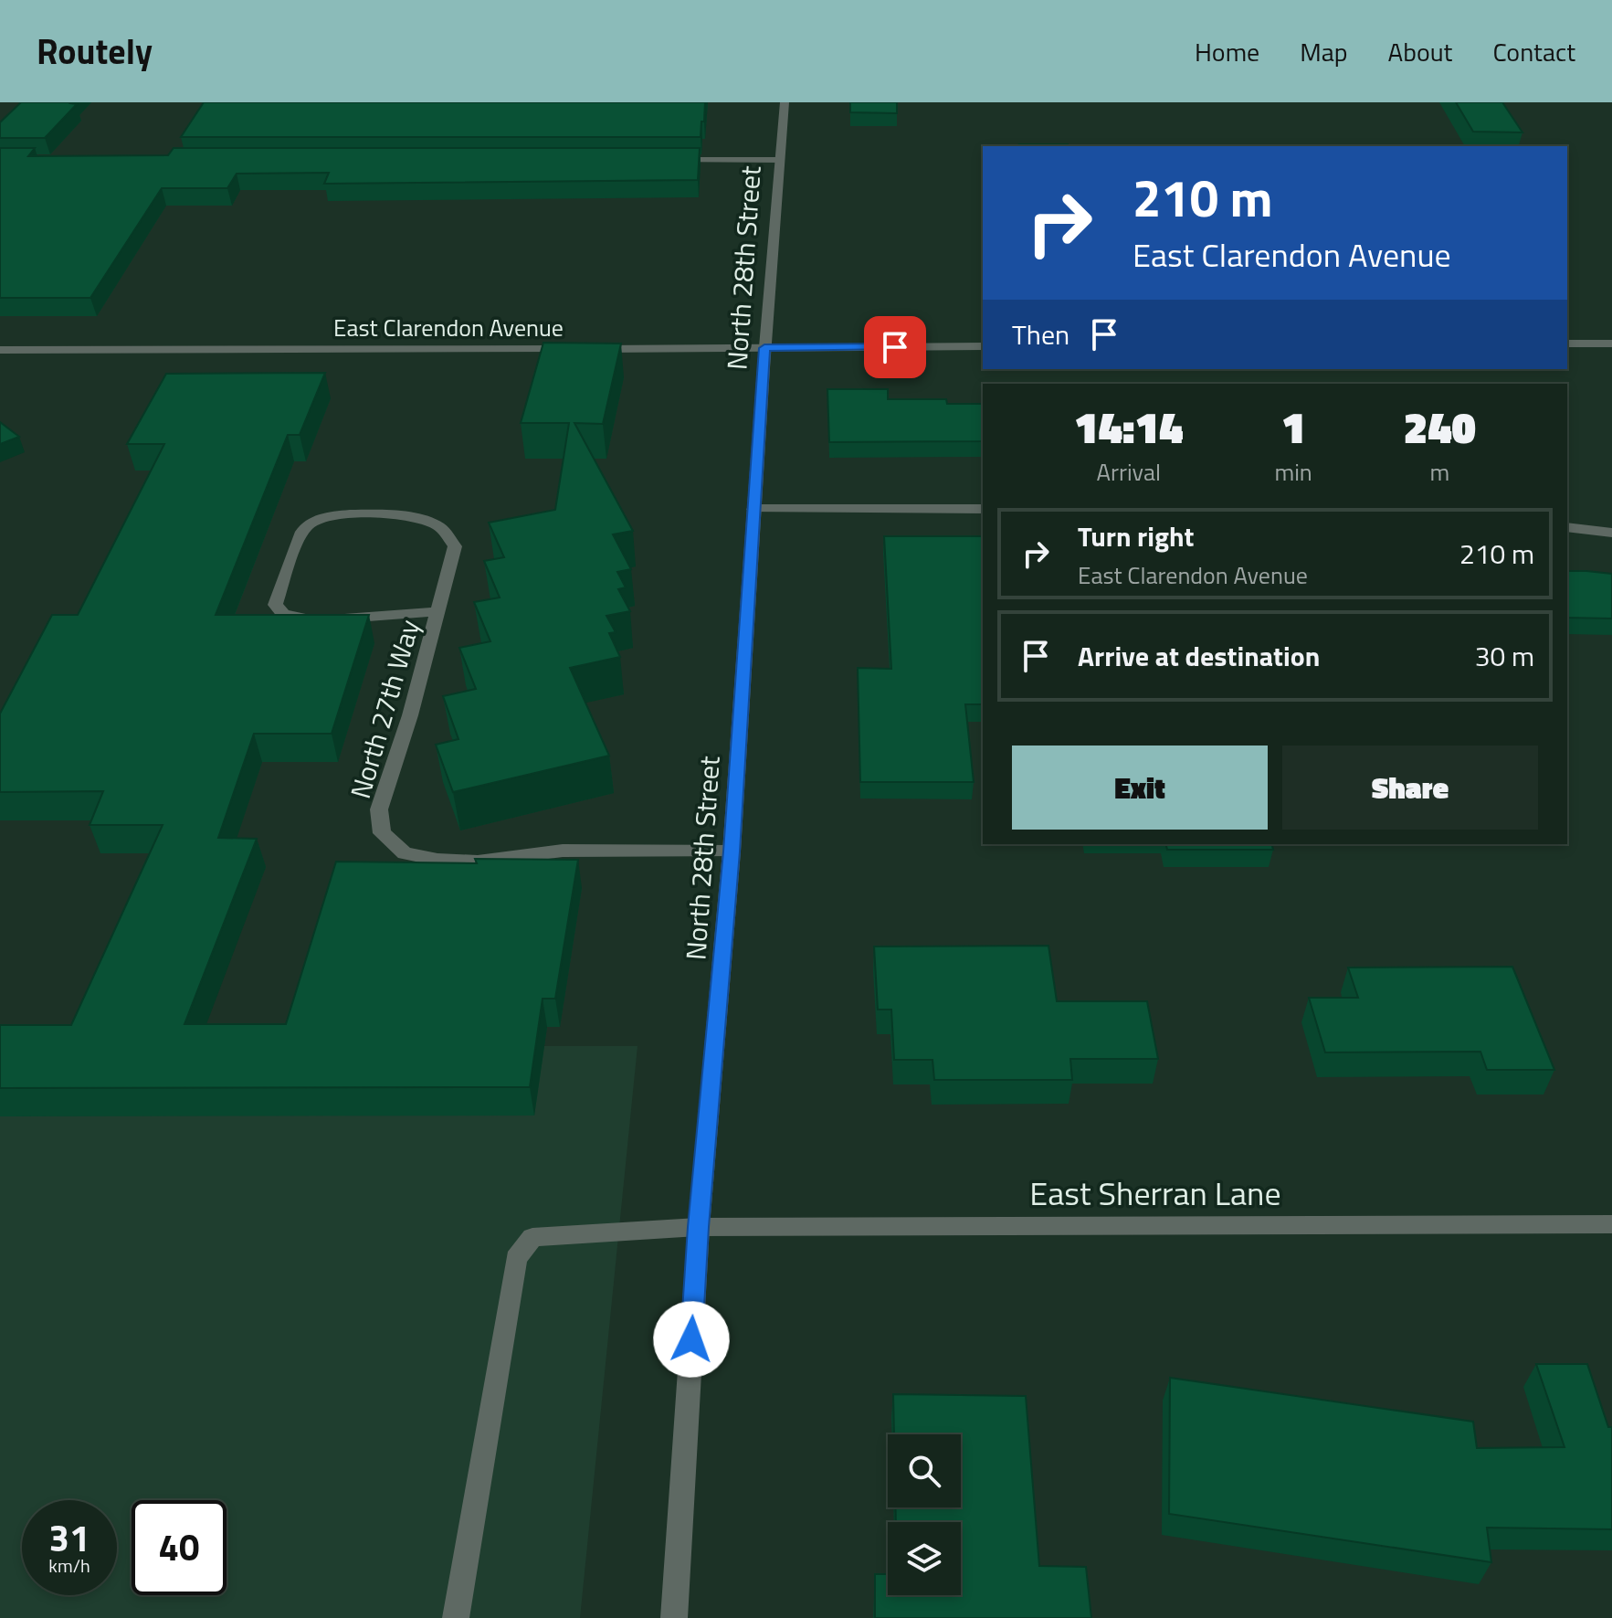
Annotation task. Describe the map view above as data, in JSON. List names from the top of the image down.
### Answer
{
  "streets": {
    "street": [
      "North 28th Street",
      "East Clarendon Avenue",
      "North 27th Way",
      "East Sherran Lane"
    ]
  },
  "crossings": [
    ["North 28th Street", "East Clarendon Avenue"],
    ["North 28th Street", "North 27th Way"],
    ["North 28th Street", "East Sherran Lane"]
  ],
  "page": {
    "header": "Routely",
    "nav": [
      "Home",
      "Map",
      "About",
      "Contact"
    ],
    "turn": ["210 m", "East Clarendon Avenue"],
    "then": "Then",
    "eta": [
      "14:14",
      "Arrival",
      "1",
      "min",
      "240",
      "m"
    ],
    "list": [
      {
        "name": "Turn right",
        "note": "East Clarendon Avenue",
        "value": "210 m"
      },
      {
        "name": "Arrive at destination",
        "value": "30 m"
      }
    ],
    "buttons": ["Exit", "Share"],
    "speed": "31 km/h",
    "limit": "40"
  }
}
